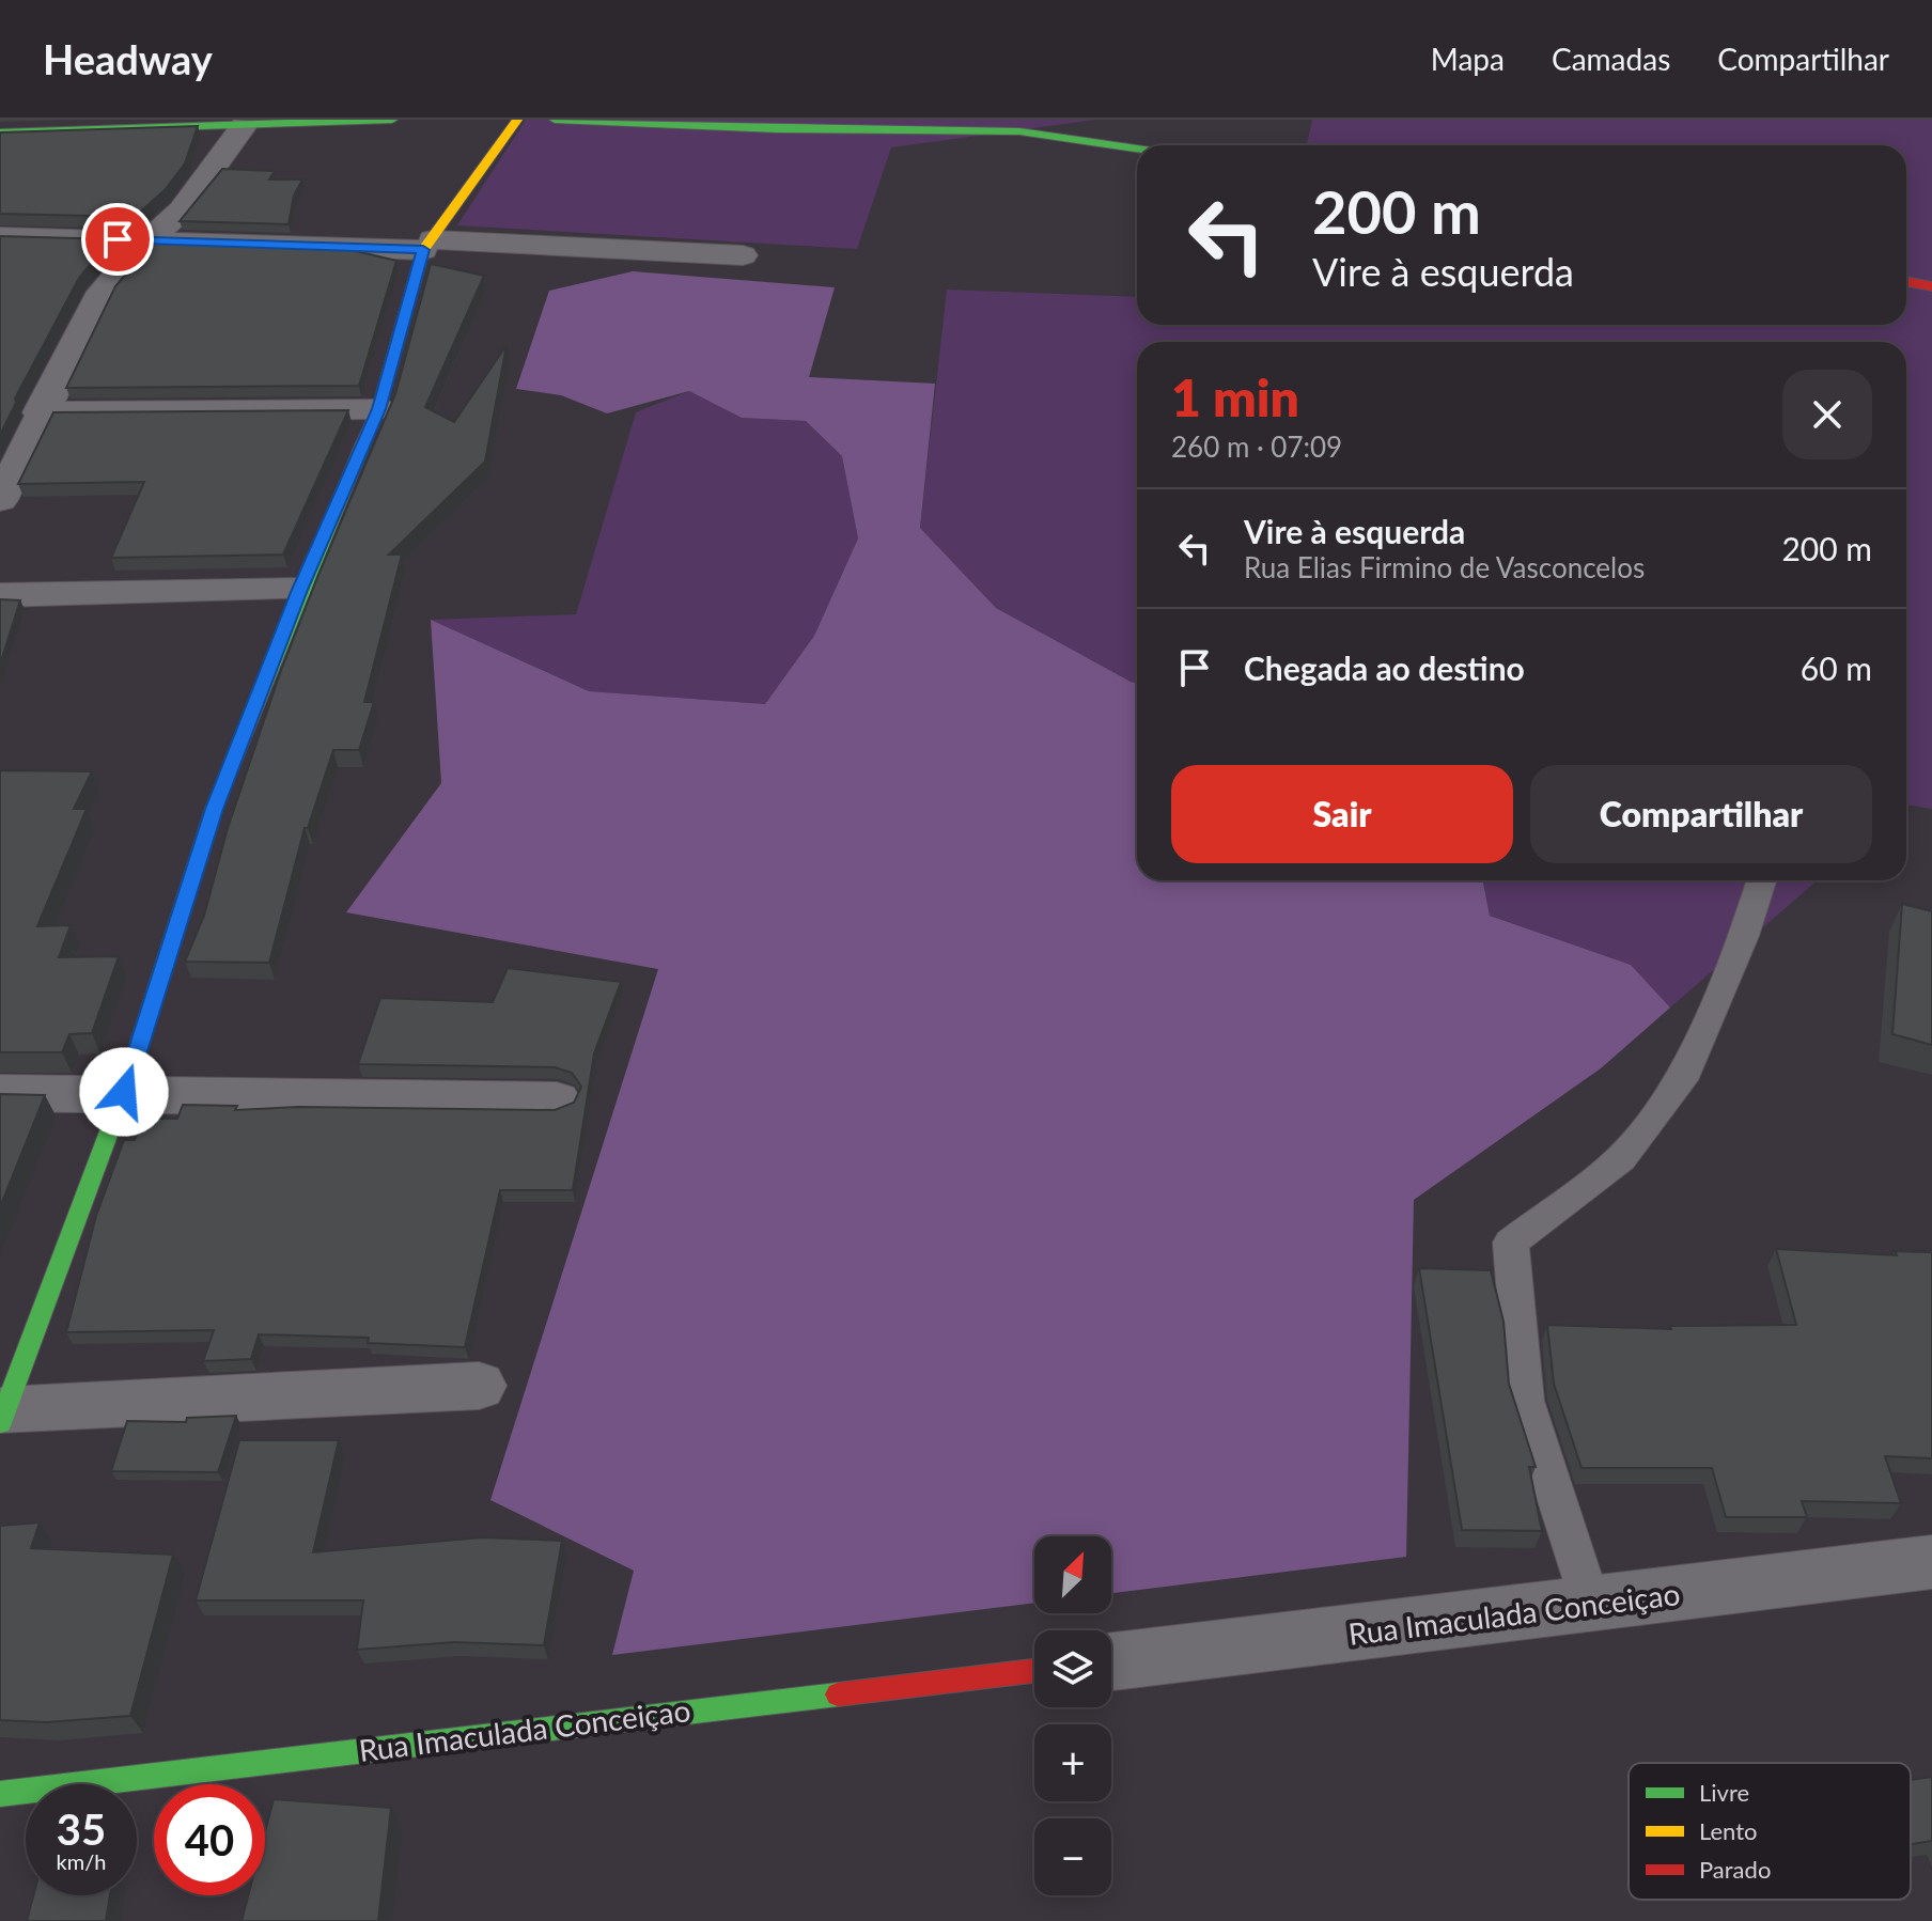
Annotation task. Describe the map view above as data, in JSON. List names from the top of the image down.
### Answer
{
  "streets": {
    "street": ["Rua Imaculada Conceiçao"]
  },
  "legend": ["Livre", "Lento", "Parado"],
  "north": "top right",
  "page": {
    "header": "Headway",
    "nav": ["Mapa", "Camadas", "Compartilhar"],
    "turn": ["200 m", "Vire à esquerda"],
    "heading": ["1 min", "260 m · 07:09"],
    "list": [
      {
        "name": "Vire à esquerda",
        "note": "Rua Elias Firmino de Vasconcelos",
        "value": "200 m"
      },
      {
        "name": "Chegada ao destino",
        "value": "60 m"
      }
    ],
    "buttons": ["Sair", "Compartilhar"],
    "map_buttons": ["+", "−"],
    "speed": "35 km/h",
    "limit": "40"
  }
}
